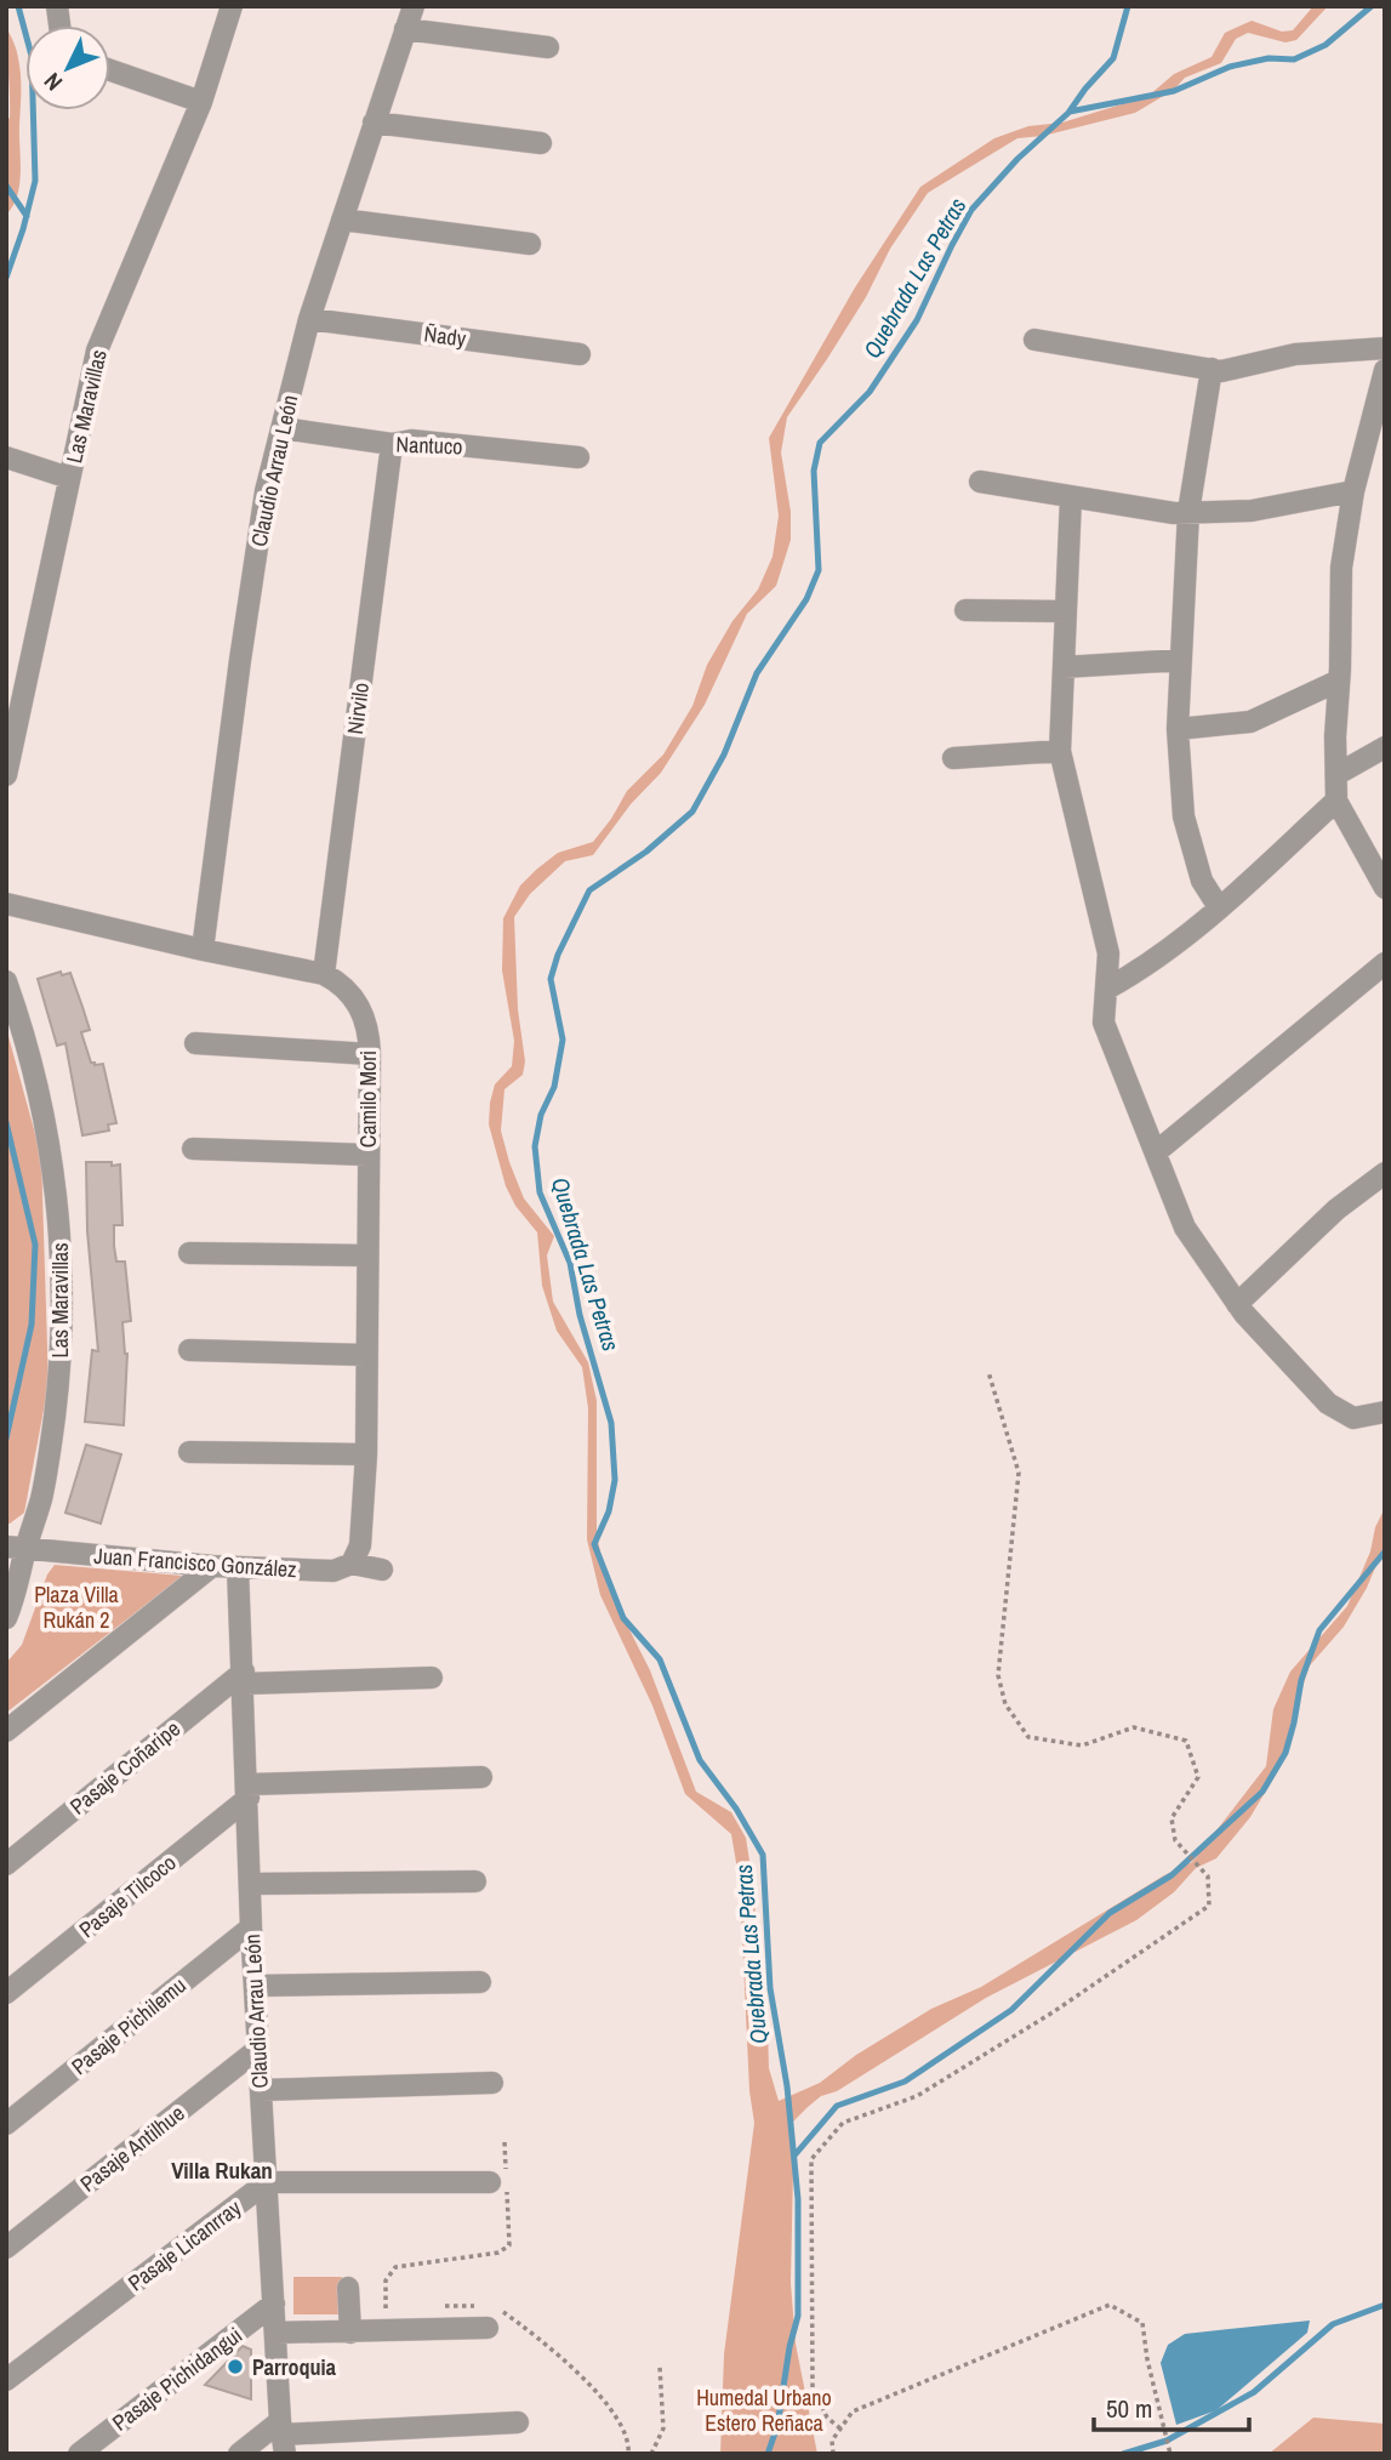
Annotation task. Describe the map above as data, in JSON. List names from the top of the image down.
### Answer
{
  "streets": {
    "street": [
      "Ñady",
      "Las Maravillas",
      "Nantuco",
      "Claudio Arrau León",
      "Nirvilo",
      "Camilo Mori",
      "Juan Francisco González",
      "Pasaje Coñaripe",
      "Pasaje Tilcoco",
      "Pasaje Pichilemu",
      "Pasaje Antilhue",
      "Pasaje Licanrray",
      "Pasaje Pichidangui"
    ]
  },
  "crossings": [
    ["Ñady", "Claudio Arrau León"],
    ["Las Maravillas", "Juan Francisco González"],
    ["Nantuco", "Claudio Arrau León"],
    ["Nantuco", "Nirvilo"],
    ["Claudio Arrau León", "Camilo Mori"],
    ["Claudio Arrau León", "Juan Francisco González"],
    ["Claudio Arrau León", "Pasaje Coñaripe"],
    ["Claudio Arrau León", "Pasaje Tilcoco"],
    ["Claudio Arrau León", "Pasaje Pichilemu"],
    ["Claudio Arrau León", "Pasaje Antilhue"],
    ["Claudio Arrau León", "Pasaje Licanrray"],
    ["Claudio Arrau León", "Pasaje Pichidangui"],
    ["Nirvilo", "Camilo Mori"],
    ["Camilo Mori", "Juan Francisco González"]
  ],
  "districts": ["Villa Rukan"],
  "water": ["Quebrada Las Petras"],
  "parks": ["Plaza Villa Rukán 2", "Humedal Urbano Estero Reñaca"],
  "places": ["Parroquia"],
  "scale_bar": "50 m",
  "north": "bottom left"
}
